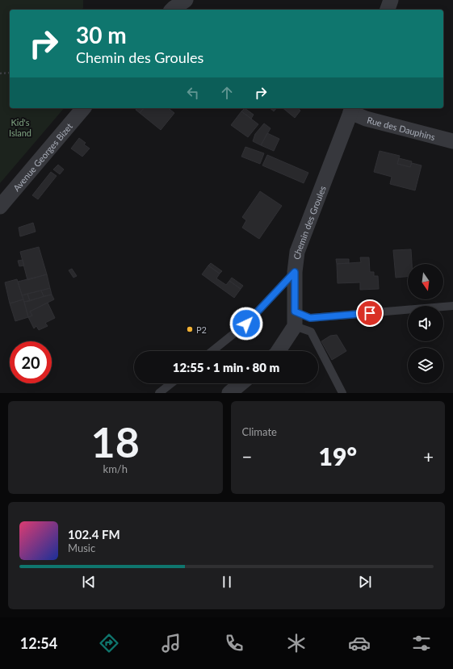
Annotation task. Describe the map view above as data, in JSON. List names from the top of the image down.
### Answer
{
  "streets": {
    "street": ["Rue des Dauphins", "Avenue Georges Bizet", "Chemin des Groules"]
  },
  "crossings": [
    ["Rue des Dauphins", "Chemin des Groules"]
  ],
  "parks": ["Kid's Island"],
  "places": ["P2"],
  "north": "bottom",
  "page": {
    "turn": ["30 m", "Chemin des Groules"],
    "limit": "20",
    "trip": "12:55 · 1 min · 80 m",
    "tile": [
      ["18", "km/h"],
      "Climate"
    ],
    "heat": ["−", "19°", "+"],
    "song": ["102.4 FM", "Music"],
    "tabs": "12:54"
  }
}
